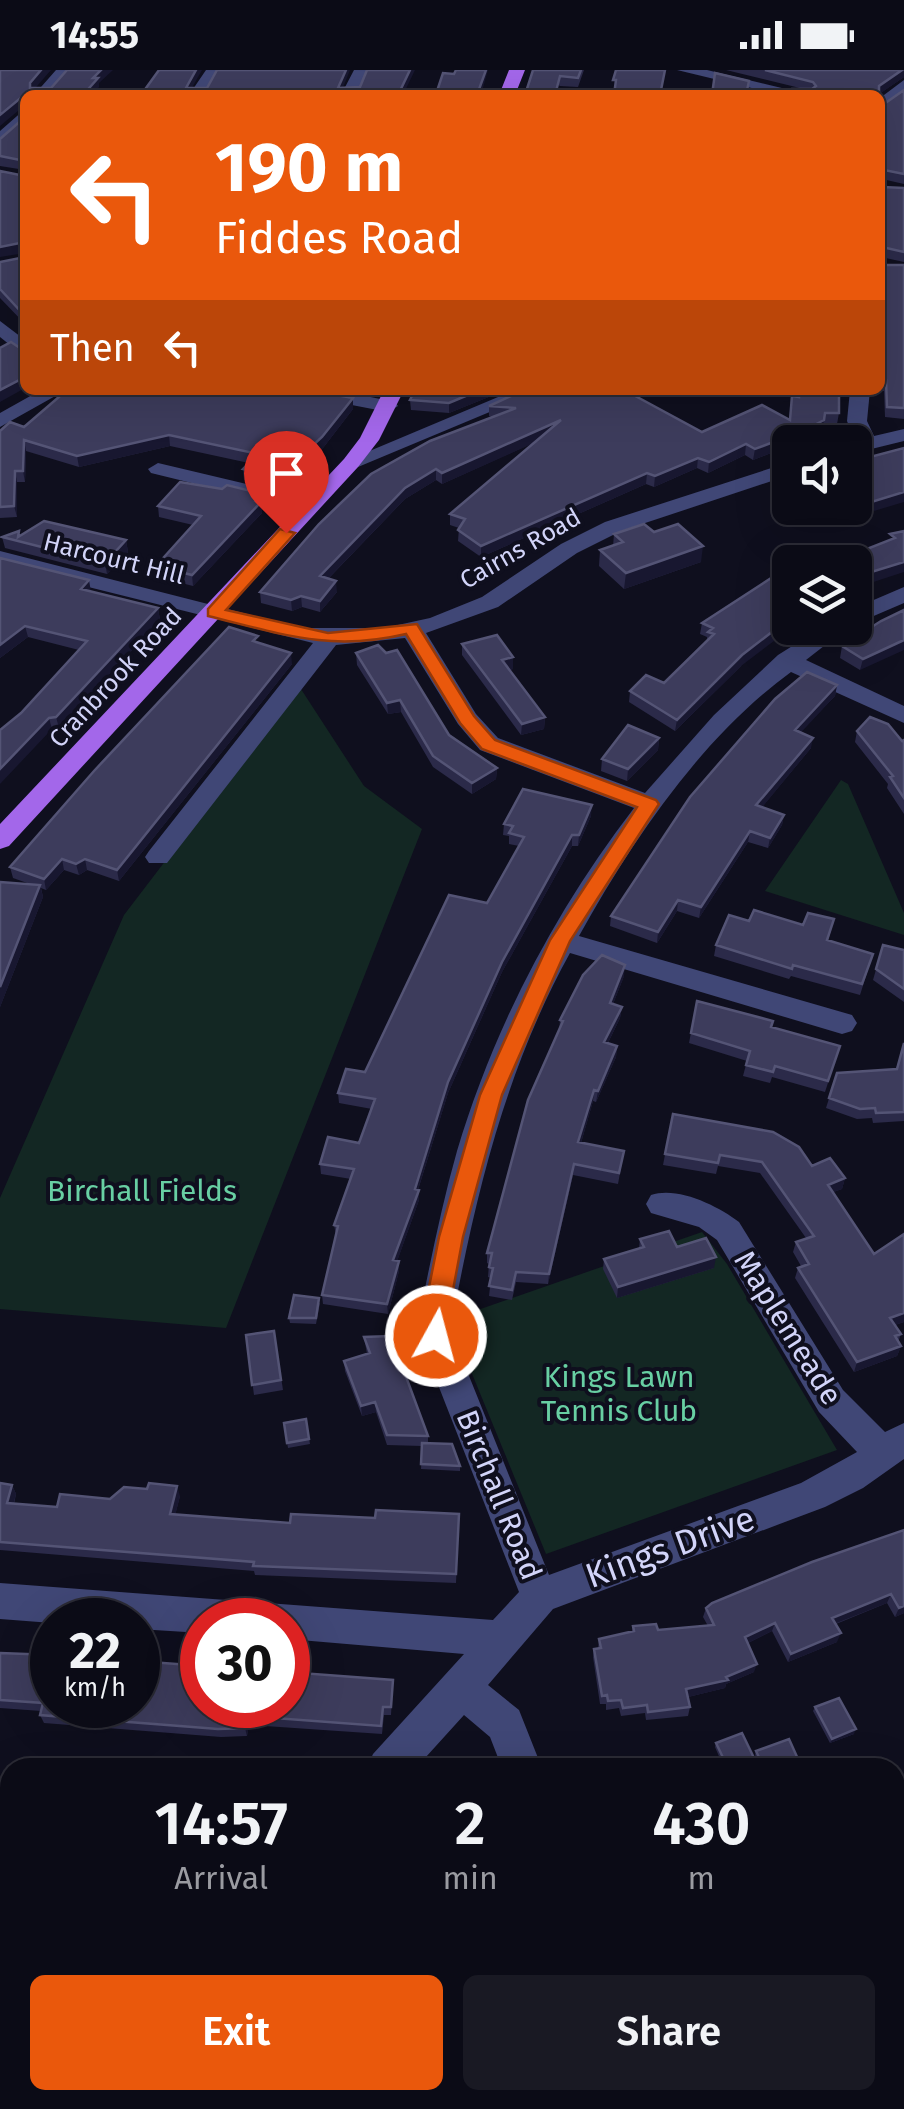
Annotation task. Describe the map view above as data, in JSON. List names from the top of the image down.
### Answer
{
  "streets": {
    "main road": ["Cranbrook Road"],
    "street": [
      "Cairns Road",
      "Harcourt Hill",
      "Maplemeade",
      "Birchall Road",
      "Kings Drive"
    ]
  },
  "crossings": [
    ["Cairns Road", "Harcourt Hill"],
    ["Cairns Road", "Cranbrook Road"],
    ["Harcourt Hill", "Cranbrook Road"],
    ["Maplemeade", "Kings Drive"],
    ["Birchall Road", "Kings Drive"]
  ],
  "parks": ["Birchall Fields", "Kings Lawn Tennis Club"],
  "page": {
    "status": "14:55",
    "turn": ["190 m", "Fiddes Road"],
    "then": "Then",
    "speed": "22 km/h",
    "limit": "30",
    "eta": [
      "14:57",
      "Arrival",
      "2",
      "min",
      "430",
      "m"
    ],
    "buttons": ["Exit", "Share"]
  }
}
